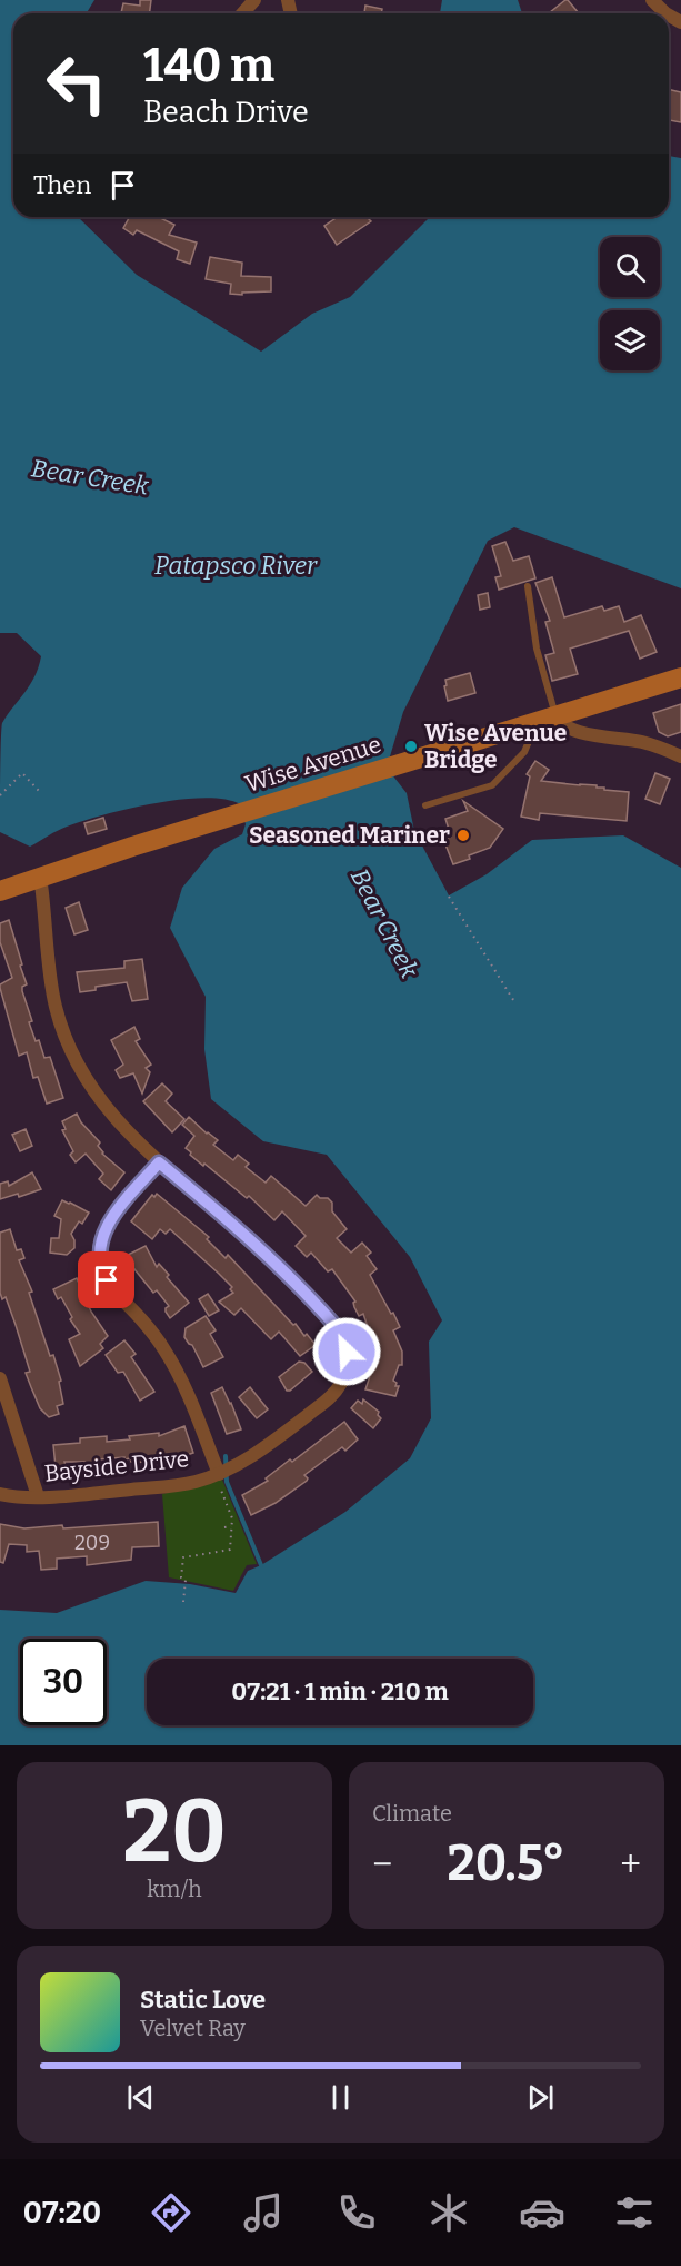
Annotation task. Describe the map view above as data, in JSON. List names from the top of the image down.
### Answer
{
  "streets": {
    "main road": ["Wise Avenue"],
    "street": ["Bayside Drive"]
  },
  "crossings": [
    ["Wise Avenue", "Bayside Drive"]
  ],
  "water": ["Bear Creek", "Patapsco River"],
  "places": ["Wise Avenue Bridge", "Seasoned Mariner"],
  "house_numbers": ["209"],
  "page": {
    "turn": ["140 m", "Beach Drive"],
    "then": "Then",
    "limit": "30",
    "trip": "07:21 · 1 min · 210 m",
    "tile": [
      ["20", "km/h"],
      "Climate"
    ],
    "heat": ["−", "20.5°", "+"],
    "song": ["Static Love", "Velvet Ray"],
    "tabs": "07:20"
  }
}
